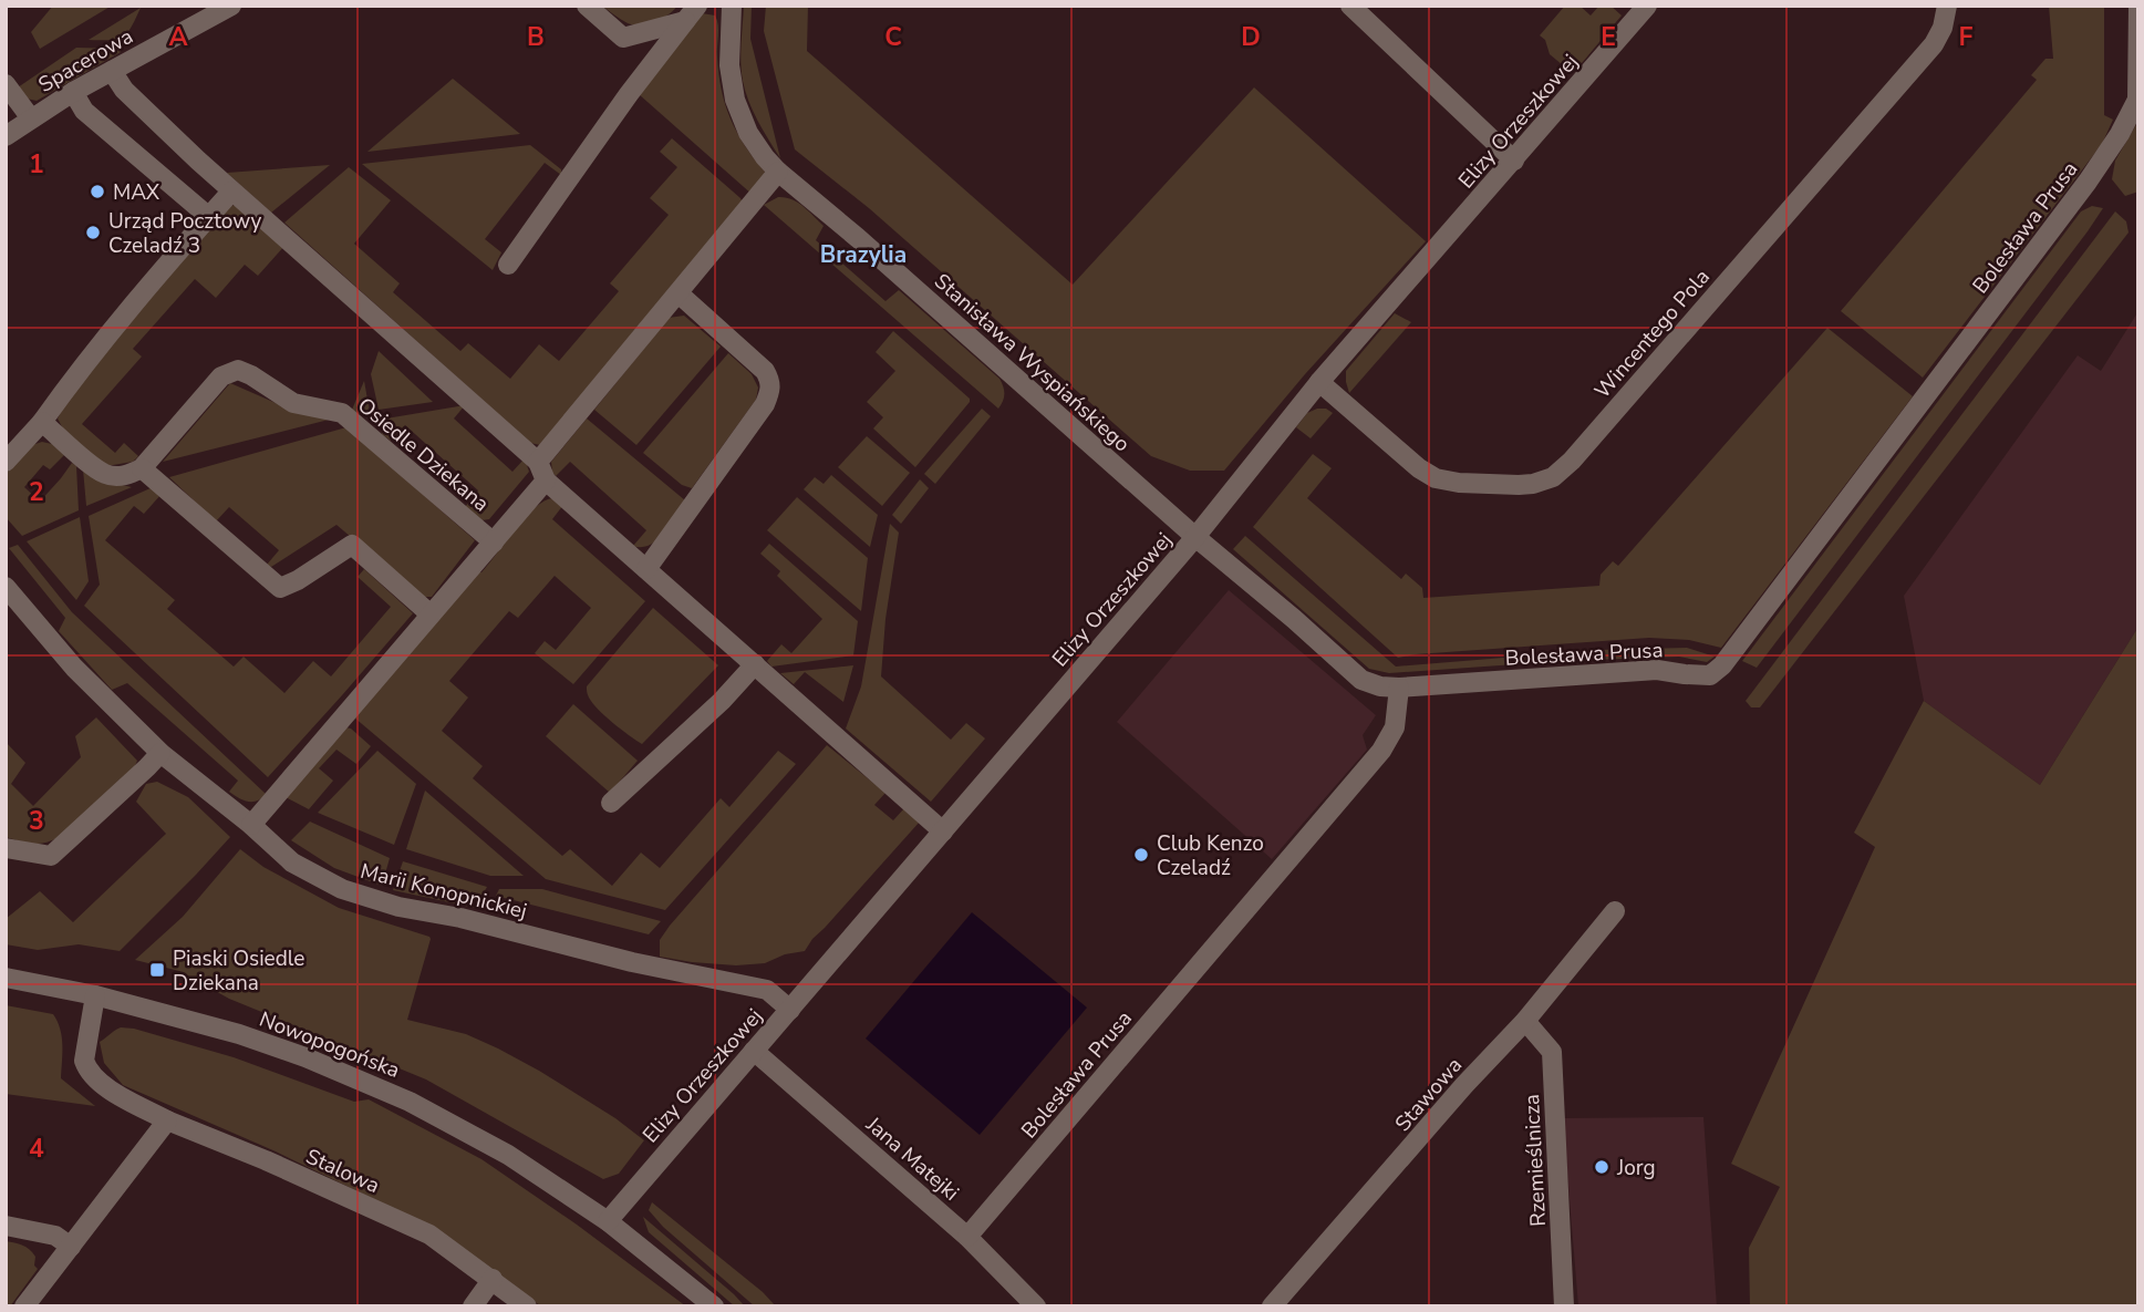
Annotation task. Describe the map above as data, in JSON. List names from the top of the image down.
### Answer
{
  "streets": {
    "street": [
      "Spacerowa",
      "Elizy Orzeszkowej",
      "Bolesława Prusa",
      "Wincentego Pola",
      "Stanisława Wyspiańskiego",
      "Osiedle Dziekana",
      "Marii Konopnickiej",
      "Nowopogońska",
      "Stawowa",
      "Jana Matejki",
      "Rzemieślnicza",
      "Stalowa"
    ]
  },
  "crossings": [
    ["Elizy Orzeszkowej", "Wincentego Pola"],
    ["Elizy Orzeszkowej", "Stanisława Wyspiańskiego"],
    ["Elizy Orzeszkowej", "Marii Konopnickiej"],
    ["Elizy Orzeszkowej", "Nowopogońska"],
    ["Elizy Orzeszkowej", "Jana Matejki"],
    ["Bolesława Prusa", "Stanisława Wyspiańskiego"],
    ["Bolesława Prusa", "Jana Matejki"],
    ["Stanisława Wyspiańskiego", "Osiedle Dziekana"],
    ["Osiedle Dziekana", "Marii Konopnickiej"],
    ["Nowopogońska", "Stalowa"],
    ["Stawowa", "Rzemieślnicza"]
  ],
  "districts": ["Brazylia"],
  "places": {
    "other": [
      "MAX",
      "Urząd Pocztowy Czeladź 3",
      "Club Kenzo Czeladź",
      "Jorg"
    ],
    "transit": ["Piaski Osiedle Dziekana"]
  },
  "grid": {
    "columns": [
      "A",
      "B",
      "C",
      "D",
      "E",
      "F"
    ],
    "rows": [
      "1",
      "2",
      "3",
      "4"
    ]
  }
}
